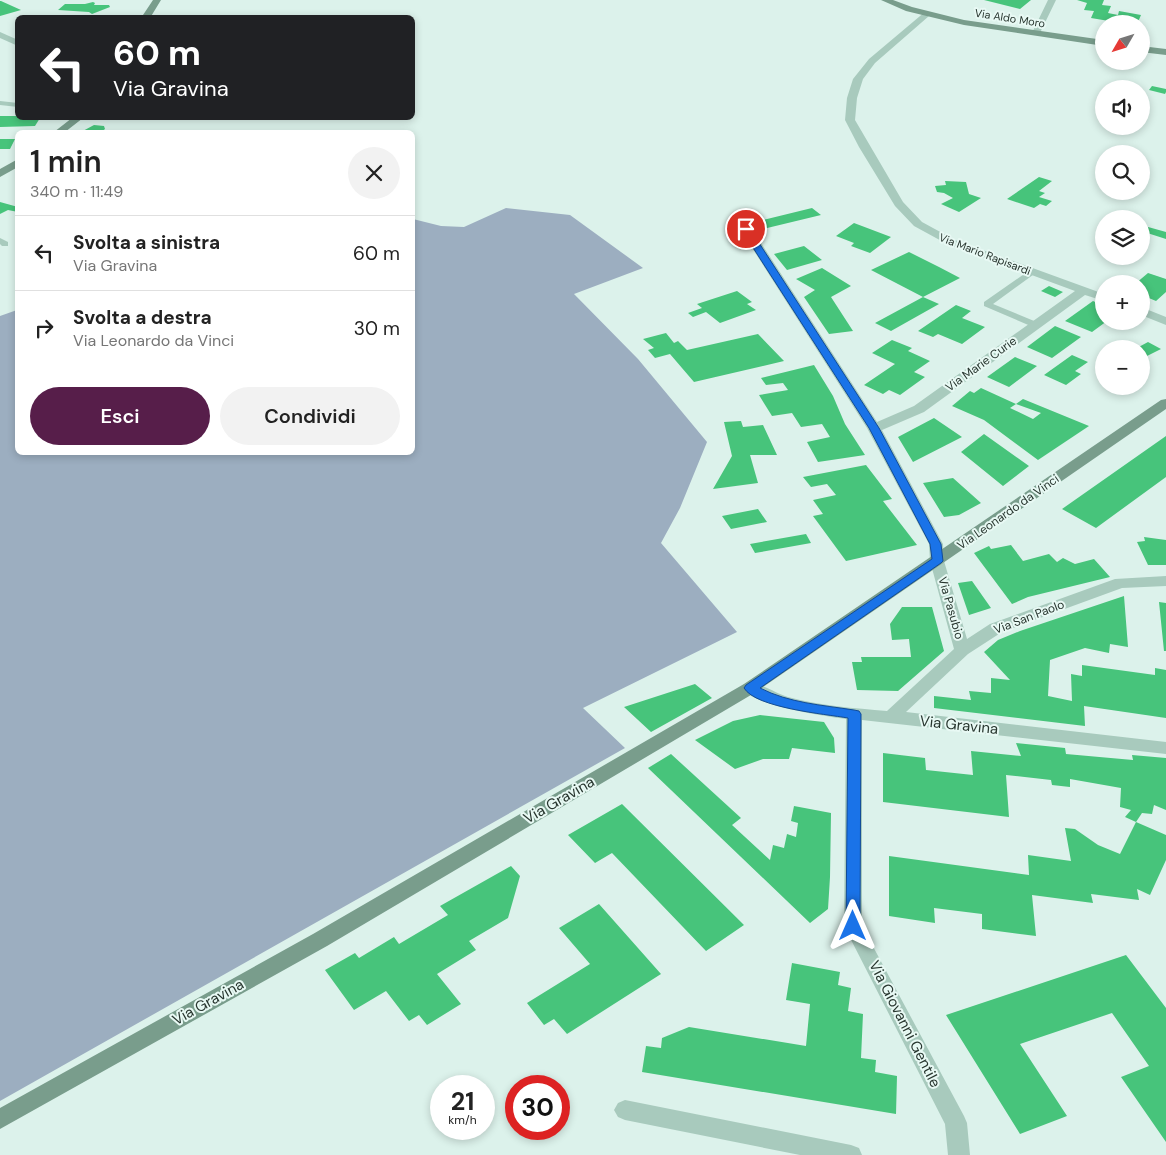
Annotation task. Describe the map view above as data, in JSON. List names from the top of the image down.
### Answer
{
  "streets": {
    "street": [
      "Via Aldo Moro",
      "Via Mario Rapisardi",
      "Via Marie Curie",
      "Via Leonardo da Vinci",
      "Via Pasubio",
      "Via San Paolo",
      "Via Gravina",
      "Via Giovanni Gentile"
    ]
  },
  "crossings": [
    ["Via Aldo Moro", "Via Mario Rapisardi"],
    ["Via Mario Rapisardi", "Via Marie Curie"],
    ["Via Marie Curie", "Via Pasubio"],
    ["Via Leonardo da Vinci", "Via Pasubio"],
    ["Via Leonardo da Vinci", "Via Gravina"],
    ["Via Pasubio", "Via San Paolo"],
    ["Via San Paolo", "Via Gravina"],
    ["Via Gravina", "Via Giovanni Gentile"]
  ],
  "north": "bottom left",
  "page": {
    "map_buttons": ["+", "−"],
    "turn": ["60 m", "Via Gravina"],
    "heading": ["1 min", "340 m · 11:49"],
    "list": [
      {
        "name": "Svolta a sinistra",
        "note": "Via Gravina",
        "value": "60 m"
      },
      {
        "name": "Svolta a destra",
        "note": "Via Leonardo da Vinci",
        "value": "30 m"
      }
    ],
    "buttons": ["Esci", "Condividi"],
    "speed": "21 km/h",
    "limit": "30"
  }
}
